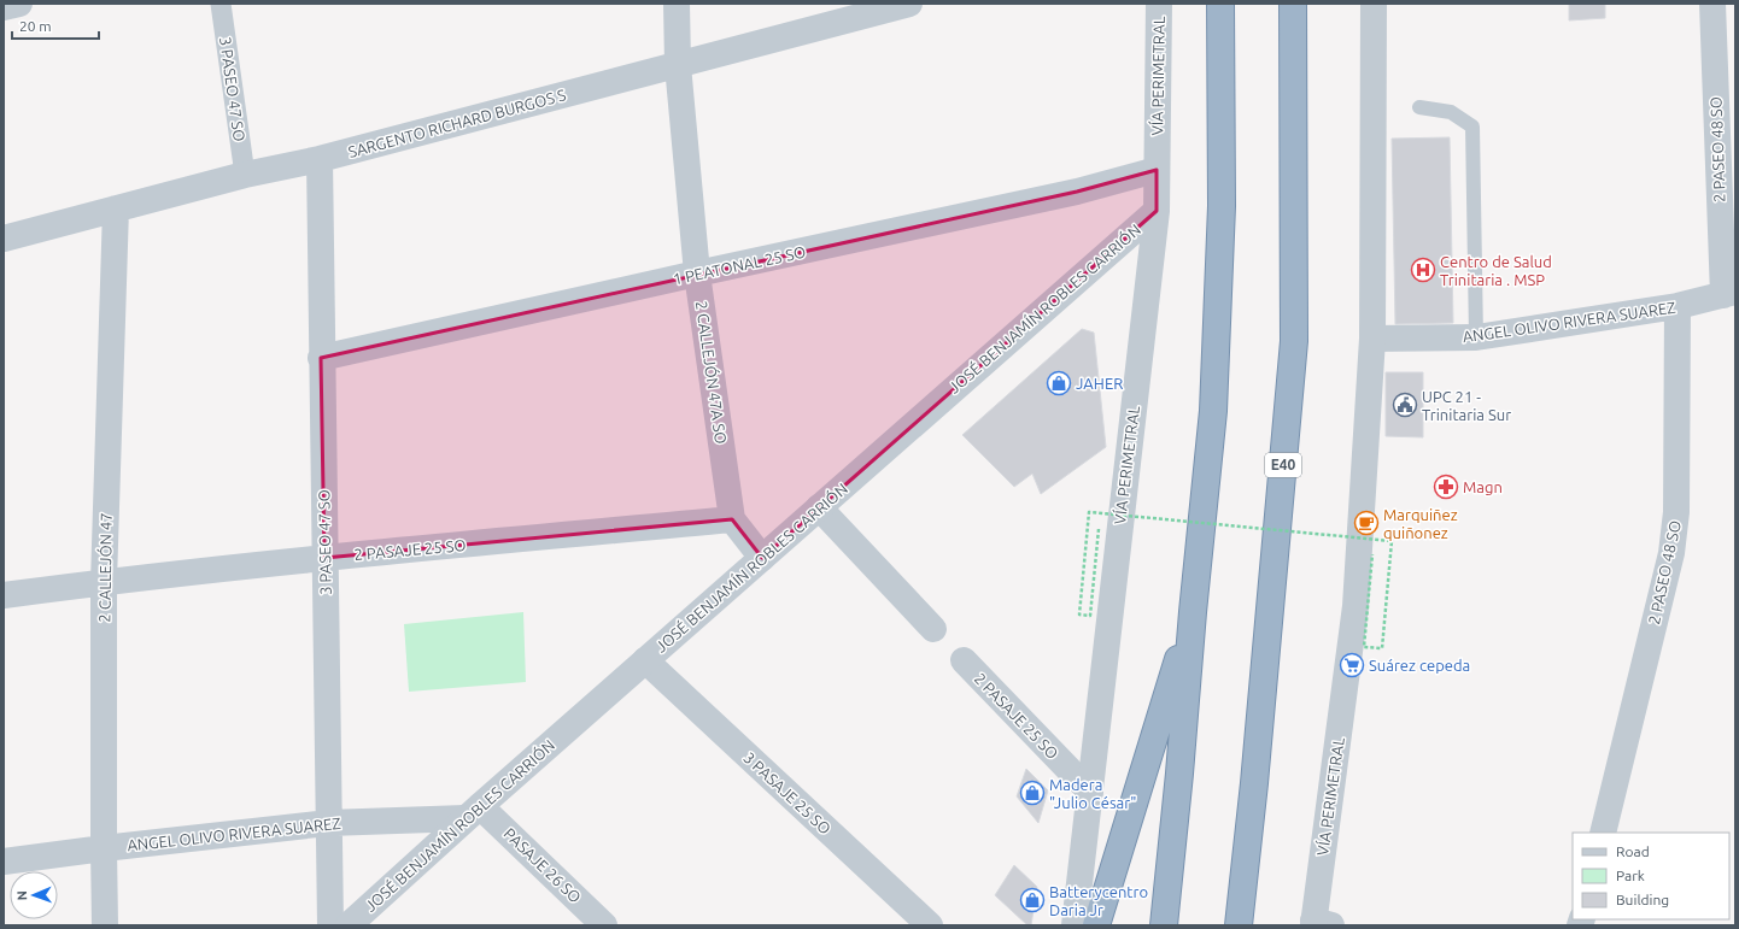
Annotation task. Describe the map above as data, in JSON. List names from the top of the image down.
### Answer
{
  "streets": {
    "highway": ["E40"],
    "street": [
      "VÍA PERIMETRAL",
      "3 PASEO 47 SO",
      "SARGENTO RICHARD BURGOS S",
      "2 PASEO 48 SO",
      "1 PEATONAL 25 SO",
      "JOSÉ BENJAMÍN ROBLES CARRIÓN",
      "ANGEL OLIVO RIVERA SUAREZ",
      "2 CALLEJÓN 47A SO",
      "2 PASAJE 25 SO",
      "2 CALLEJÓN 47",
      "3 PASAJE 25 SO",
      "PASAJE 26 SO"
    ]
  },
  "crossings": [
    ["VÍA PERIMETRAL", "1 PEATONAL 25 SO"],
    ["VÍA PERIMETRAL", "JOSÉ BENJAMÍN ROBLES CARRIÓN"],
    ["VÍA PERIMETRAL", "ANGEL OLIVO RIVERA SUAREZ"],
    ["VÍA PERIMETRAL", "2 PASAJE 25 SO"],
    ["3 PASEO 47 SO", "SARGENTO RICHARD BURGOS S"],
    ["3 PASEO 47 SO", "1 PEATONAL 25 SO"],
    ["3 PASEO 47 SO", "ANGEL OLIVO RIVERA SUAREZ"],
    ["3 PASEO 47 SO", "2 PASAJE 25 SO"],
    ["SARGENTO RICHARD BURGOS S", "2 CALLEJÓN 47A SO"],
    ["SARGENTO RICHARD BURGOS S", "2 CALLEJÓN 47"],
    ["2 PASEO 48 SO", "ANGEL OLIVO RIVERA SUAREZ"],
    ["1 PEATONAL 25 SO", "2 CALLEJÓN 47A SO"],
    ["JOSÉ BENJAMÍN ROBLES CARRIÓN", "ANGEL OLIVO RIVERA SUAREZ"],
    ["JOSÉ BENJAMÍN ROBLES CARRIÓN", "2 CALLEJÓN 47A SO"],
    ["JOSÉ BENJAMÍN ROBLES CARRIÓN", "3 PASAJE 25 SO"],
    ["JOSÉ BENJAMÍN ROBLES CARRIÓN", "PASAJE 26 SO"],
    ["ANGEL OLIVO RIVERA SUAREZ", "2 CALLEJÓN 47"],
    ["ANGEL OLIVO RIVERA SUAREZ", "PASAJE 26 SO"],
    ["2 CALLEJÓN 47A SO", "2 PASAJE 25 SO"],
    ["2 PASAJE 25 SO", "2 CALLEJÓN 47"]
  ],
  "places": {
    "hospital": ["Centro de Salud Trinitaria . MSP"],
    "shop": ["JAHER", "Madera \"Julio César\"", "Batterycentro Daria Jr"],
    "public building": ["UPC 21 - Trinitaria Sur"],
    "pharmacy": ["Magn"],
    "cafe": ["Marquiñez quiñonez"],
    "supermarket": ["Suárez cepeda"]
  },
  "legend": ["Road", "Park", "Building"],
  "scale_bar": "20 m",
  "north": "left"
}
